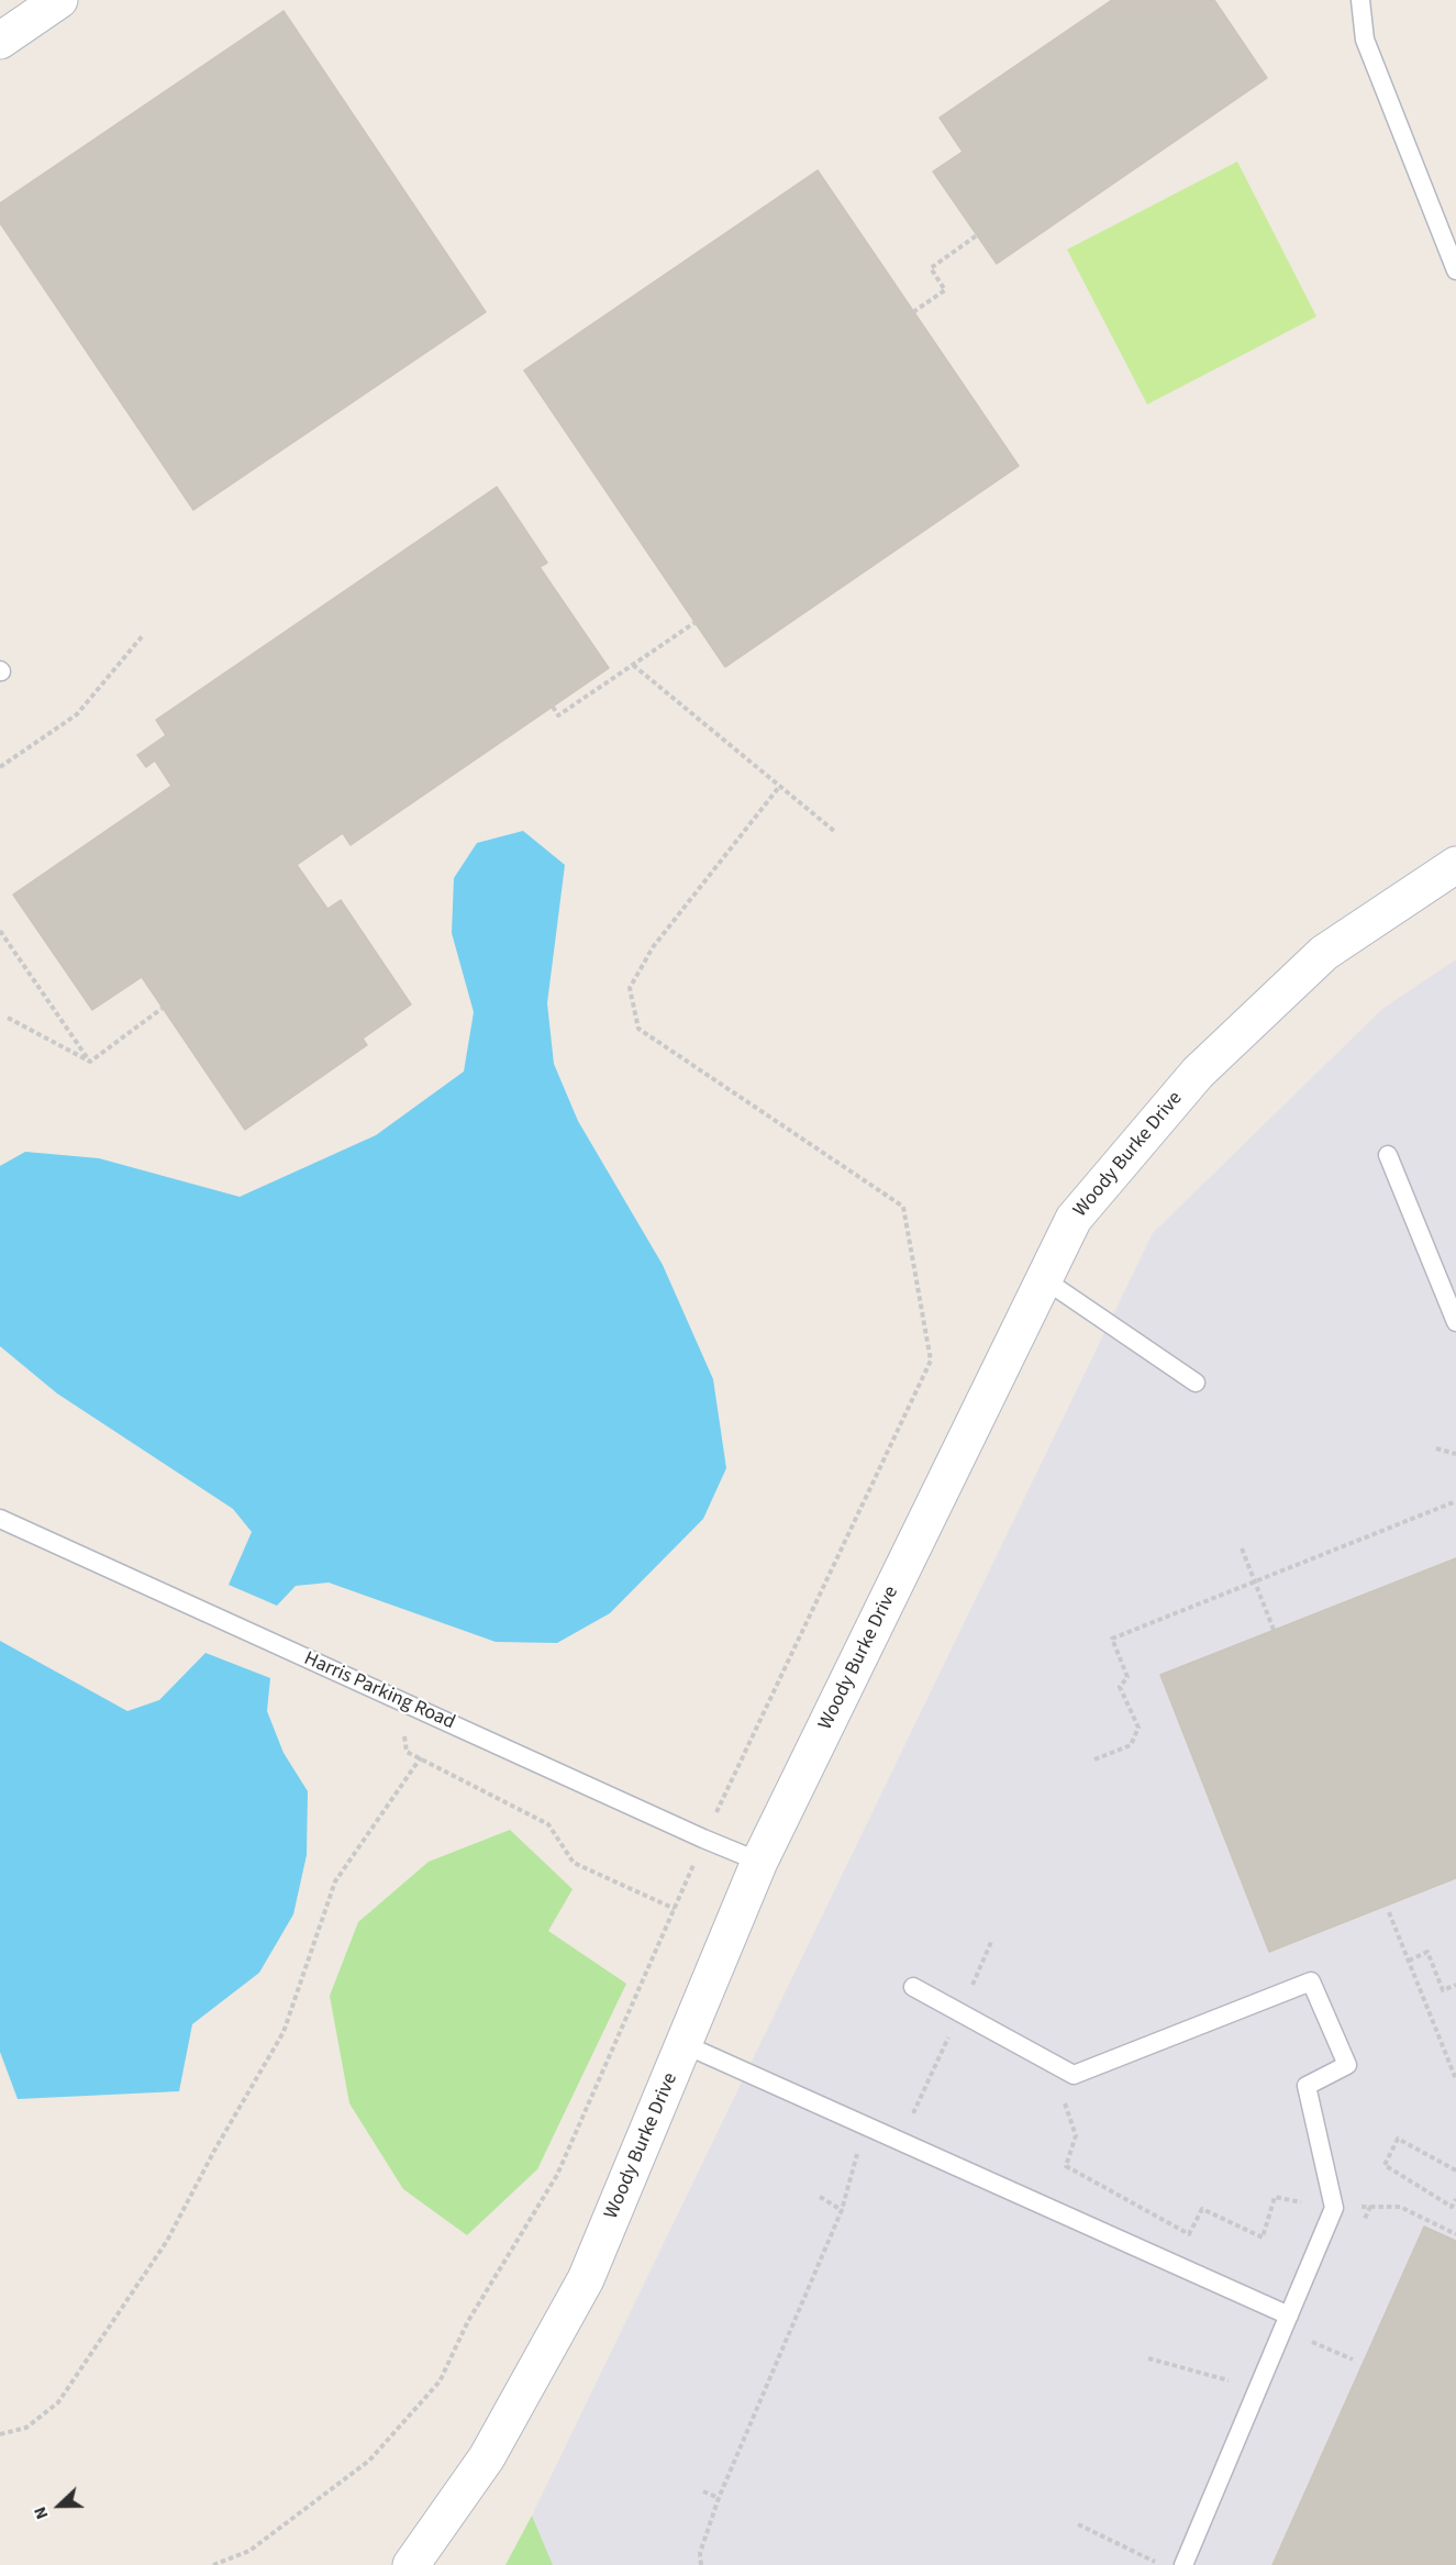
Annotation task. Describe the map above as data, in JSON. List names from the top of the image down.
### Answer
{
  "streets": {
    "street": ["Woody Burke Drive"],
    "lane": ["Harris Parking Road"]
  },
  "crossings": [
    ["Woody Burke Drive", "Harris Parking Road"]
  ],
  "north": "left"
}
